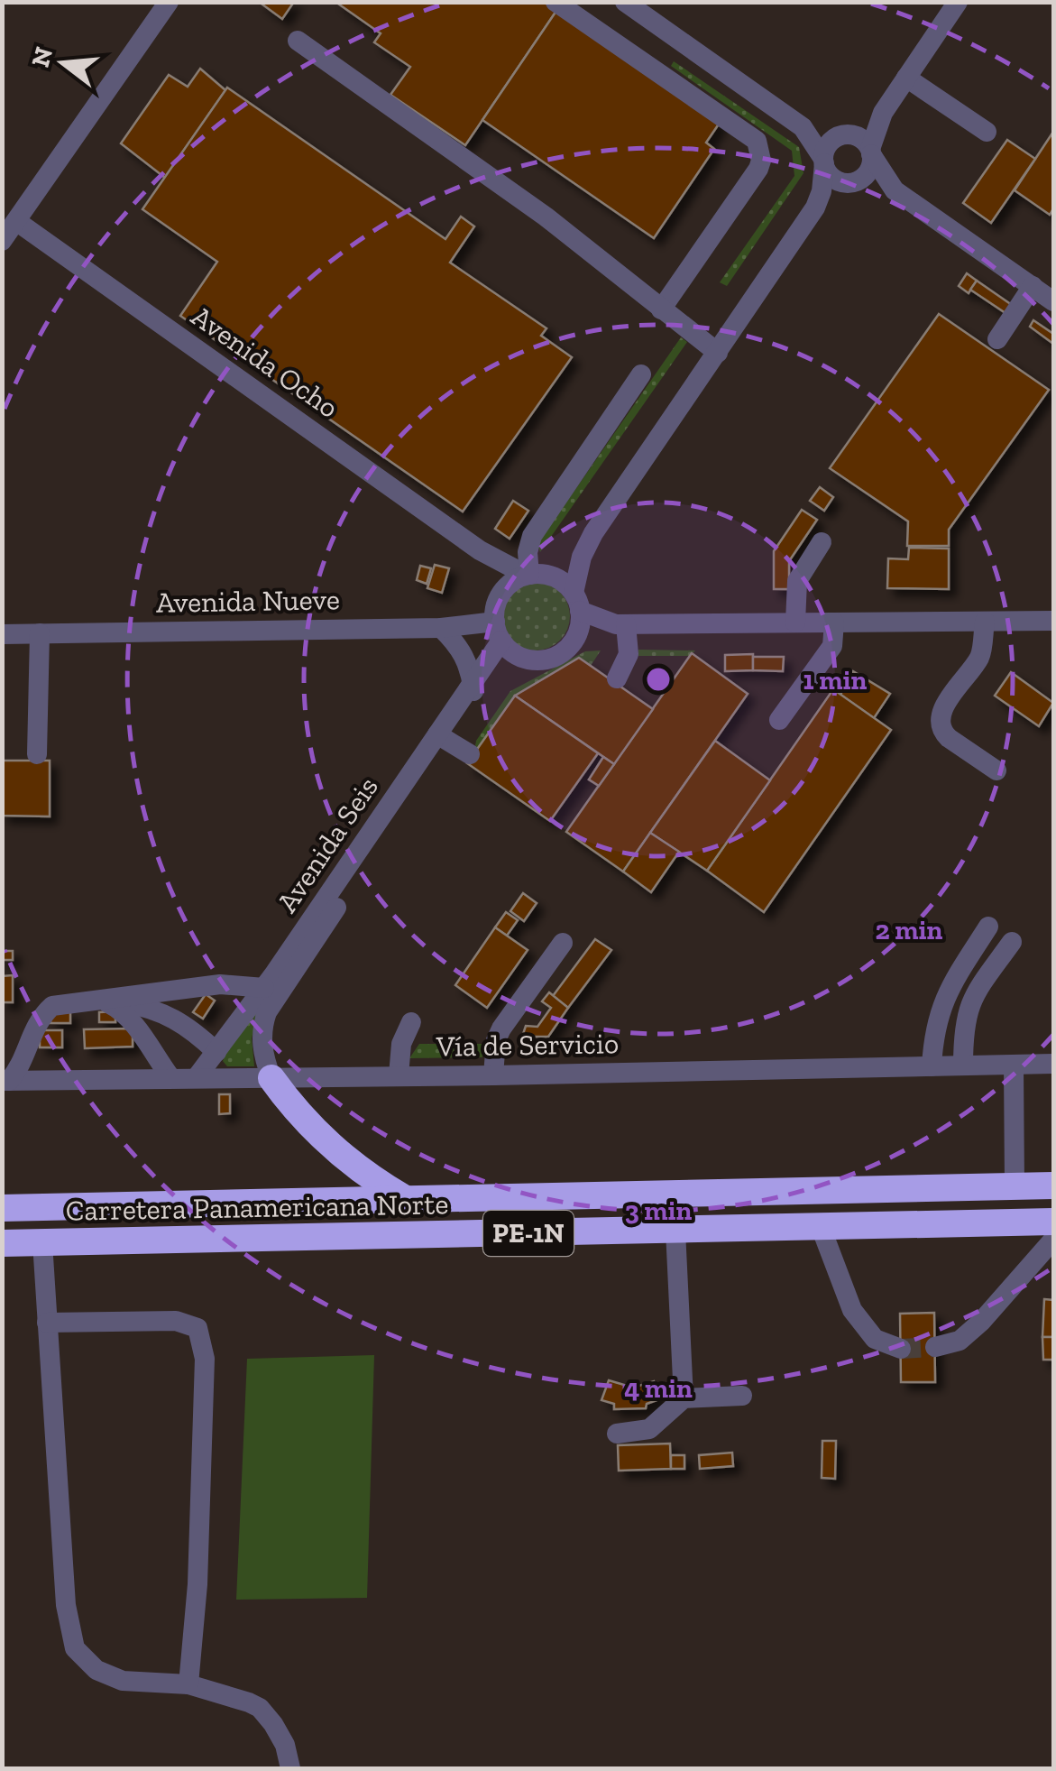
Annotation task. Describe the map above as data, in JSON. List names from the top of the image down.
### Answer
{
  "streets": {
    "highway": ["Carretera Panamericana Norte", "PE-1N"],
    "street": [
      "Avenida Ocho",
      "Avenida Nueve",
      "Avenida Seis",
      "Vía de Servicio"
    ]
  },
  "crossings": [
    ["Avenida Ocho", "Avenida Nueve"],
    ["Avenida Ocho", "Avenida Seis"],
    ["Avenida Nueve", "Avenida Seis"],
    ["Avenida Seis", "Vía de Servicio"]
  ],
  "north": "left",
  "rings": [
    "1 min",
    "2 min",
    "3 min",
    "4 min"
  ]
}
